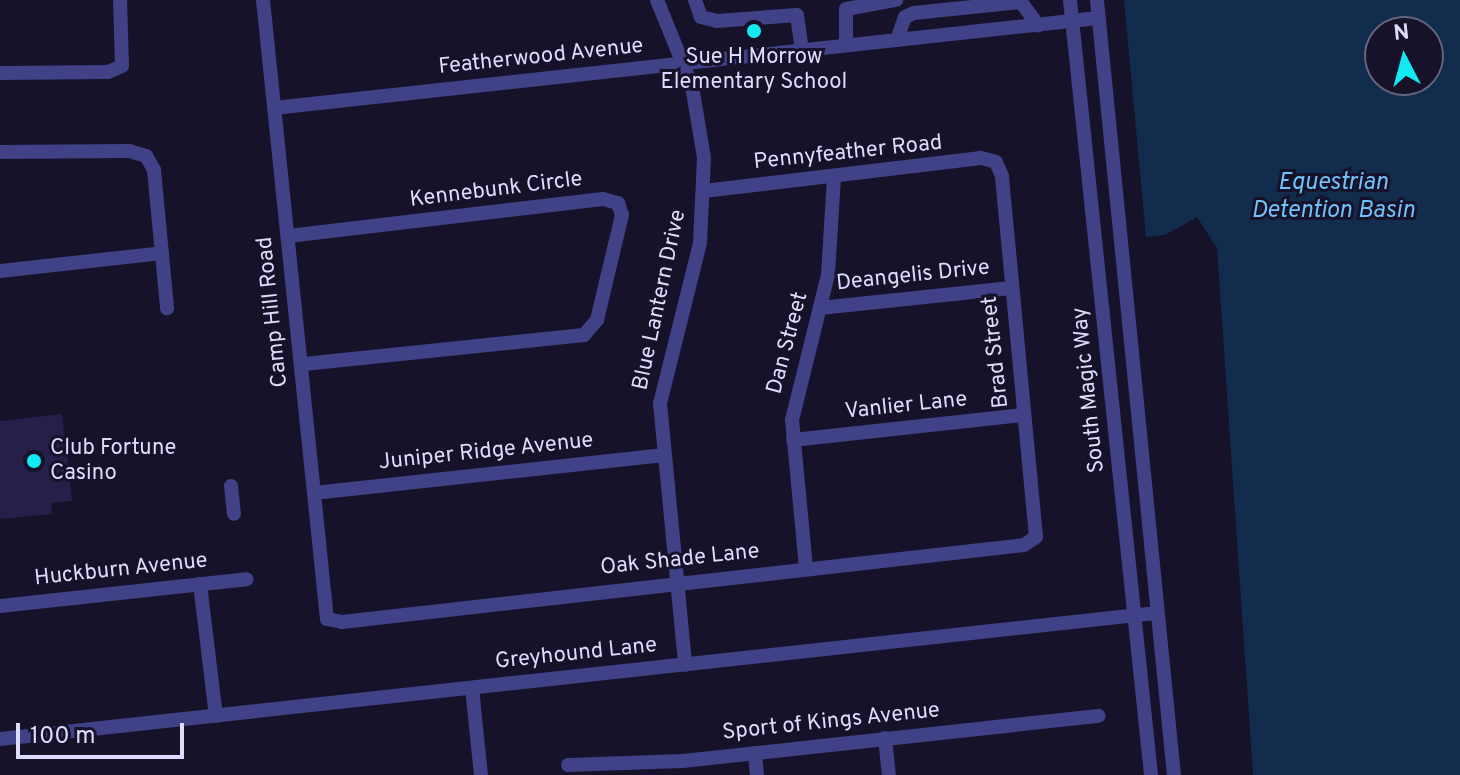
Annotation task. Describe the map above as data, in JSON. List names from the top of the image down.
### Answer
{
  "streets": {
    "street": [
      "Featherwood Avenue",
      "Pennyfeather Road",
      "Kennebunk Circle",
      "Deangelis Drive",
      "Blue Lantern Drive",
      "Camp Hill Road",
      "Dan Street",
      "Brad Street",
      "South Magic Way",
      "Vanlier Lane",
      "Juniper Ridge Avenue",
      "Oak Shade Lane",
      "Huckburn Avenue",
      "Greyhound Lane",
      "Sport of Kings Avenue"
    ]
  },
  "crossings": [
    ["Featherwood Avenue", "Blue Lantern Drive"],
    ["Featherwood Avenue", "Camp Hill Road"],
    ["Featherwood Avenue", "South Magic Way"],
    ["Pennyfeather Road", "Blue Lantern Drive"],
    ["Pennyfeather Road", "Dan Street"],
    ["Pennyfeather Road", "Brad Street"],
    ["Kennebunk Circle", "Camp Hill Road"],
    ["Deangelis Drive", "Dan Street"],
    ["Deangelis Drive", "Brad Street"],
    ["Blue Lantern Drive", "Juniper Ridge Avenue"],
    ["Blue Lantern Drive", "Oak Shade Lane"],
    ["Blue Lantern Drive", "Greyhound Lane"],
    ["Camp Hill Road", "Juniper Ridge Avenue"],
    ["Camp Hill Road", "Oak Shade Lane"],
    ["Dan Street", "Vanlier Lane"],
    ["Dan Street", "Oak Shade Lane"],
    ["Brad Street", "Vanlier Lane"],
    ["Brad Street", "Oak Shade Lane"],
    ["South Magic Way", "Greyhound Lane"]
  ],
  "water": ["Equestrian Detention Basin"],
  "places": ["Sue H Morrow Elementary School", "Club Fortune Casino"],
  "scale_bar": "100 m",
  "north": "top"
}
